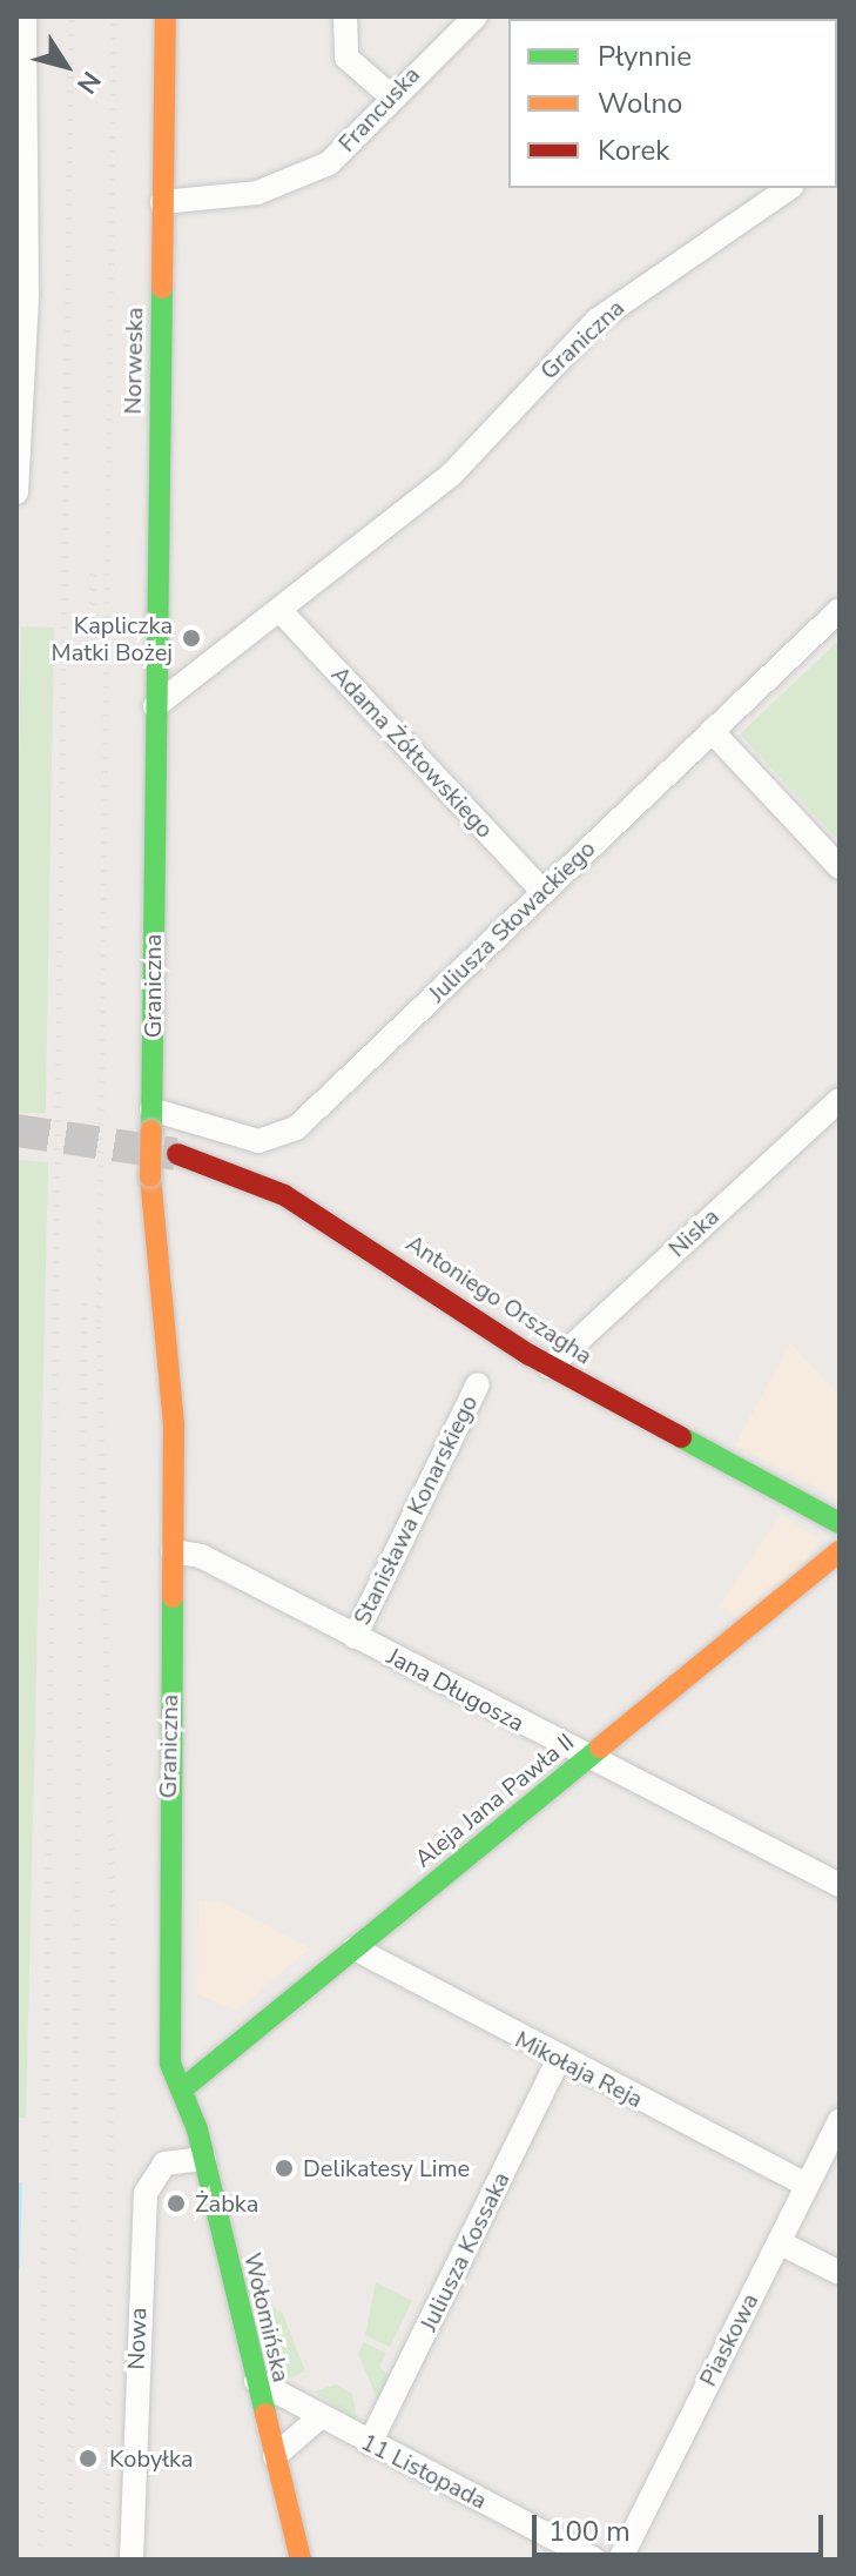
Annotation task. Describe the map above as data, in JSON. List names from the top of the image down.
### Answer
{
  "streets": {
    "street": [
      "Francuska",
      "Graniczna",
      "Norweska",
      "Adama Żółtowskiego",
      "Juliusza Słowackiego",
      "Niska",
      "Antoniego Orszagha",
      "Stanisława Konarskiego",
      "Jana Długosza",
      "Aleja Jana Pawła II",
      "Mikołaja Reja",
      "Juliusza Kossaka",
      "Wołomińska",
      "Nowa",
      "Piaskowa",
      "11 Listopada"
    ]
  },
  "crossings": [
    ["Francuska", "Norweska"],
    ["Graniczna", "Norweska"],
    ["Graniczna", "Adama Żółtowskiego"],
    ["Graniczna", "Juliusza Słowackiego"],
    ["Graniczna", "Jana Długosza"],
    ["Graniczna", "Aleja Jana Pawła II"],
    ["Graniczna", "Wołomińska"],
    ["Adama Żółtowskiego", "Juliusza Słowackiego"],
    ["Niska", "Antoniego Orszagha"],
    ["Stanisława Konarskiego", "Jana Długosza"],
    ["Jana Długosza", "Aleja Jana Pawła II"],
    ["Aleja Jana Pawła II", "Mikołaja Reja"],
    ["Aleja Jana Pawła II", "Wołomińska"],
    ["Mikołaja Reja", "Juliusza Kossaka"],
    ["Mikołaja Reja", "Piaskowa"],
    ["Juliusza Kossaka", "11 Listopada"],
    ["Wołomińska", "Nowa"],
    ["Wołomińska", "11 Listopada"]
  ],
  "places": [
    "Kapliczka Matki Bożej",
    "Delikatesy Lime",
    "Żabka",
    "Kobyłka"
  ],
  "legend": ["Płynnie", "Wolno", "Korek"],
  "scale_bar": "100 m",
  "north": "bottom right"
}
